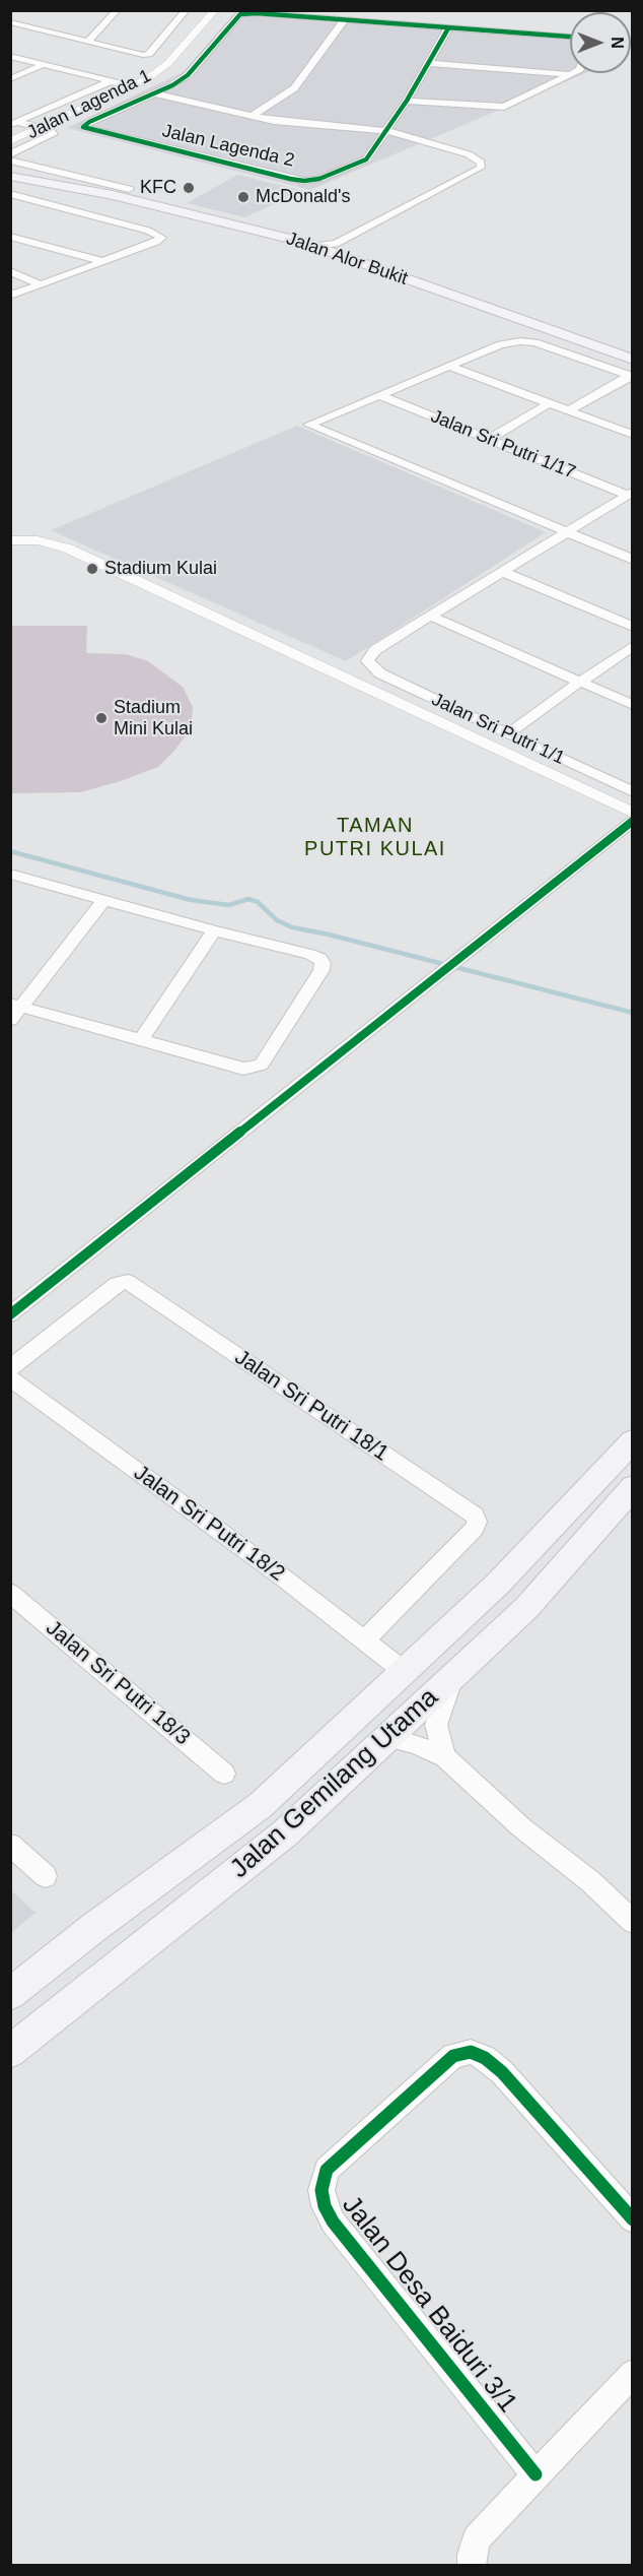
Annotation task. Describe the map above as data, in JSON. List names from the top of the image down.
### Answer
{
  "streets": {
    "main road": ["Jalan Alor Bukit", "Jalan Gemilang Utama"],
    "street": [
      "Jalan Lagenda 1",
      "Jalan Lagenda 2",
      "Jalan Sri Putri 1/17",
      "Jalan Sri Putri 1/1",
      "Jalan Sri Putri 18/1",
      "Jalan Sri Putri 18/2",
      "Jalan Sri Putri 18/3",
      "Jalan Desa Baiduri 3/1"
    ]
  },
  "crossings": [
    ["Jalan Sri Putri 18/1", "Jalan Sri Putri 18/2"],
    ["Jalan Sri Putri 18/2", "Jalan Gemilang Utama"]
  ],
  "districts": ["TAMAN PUTRI KULAI"],
  "places": [
    "KFC",
    "McDonald's",
    "Stadium Kulai",
    "Stadium Mini Kulai"
  ],
  "north": "right"
}
